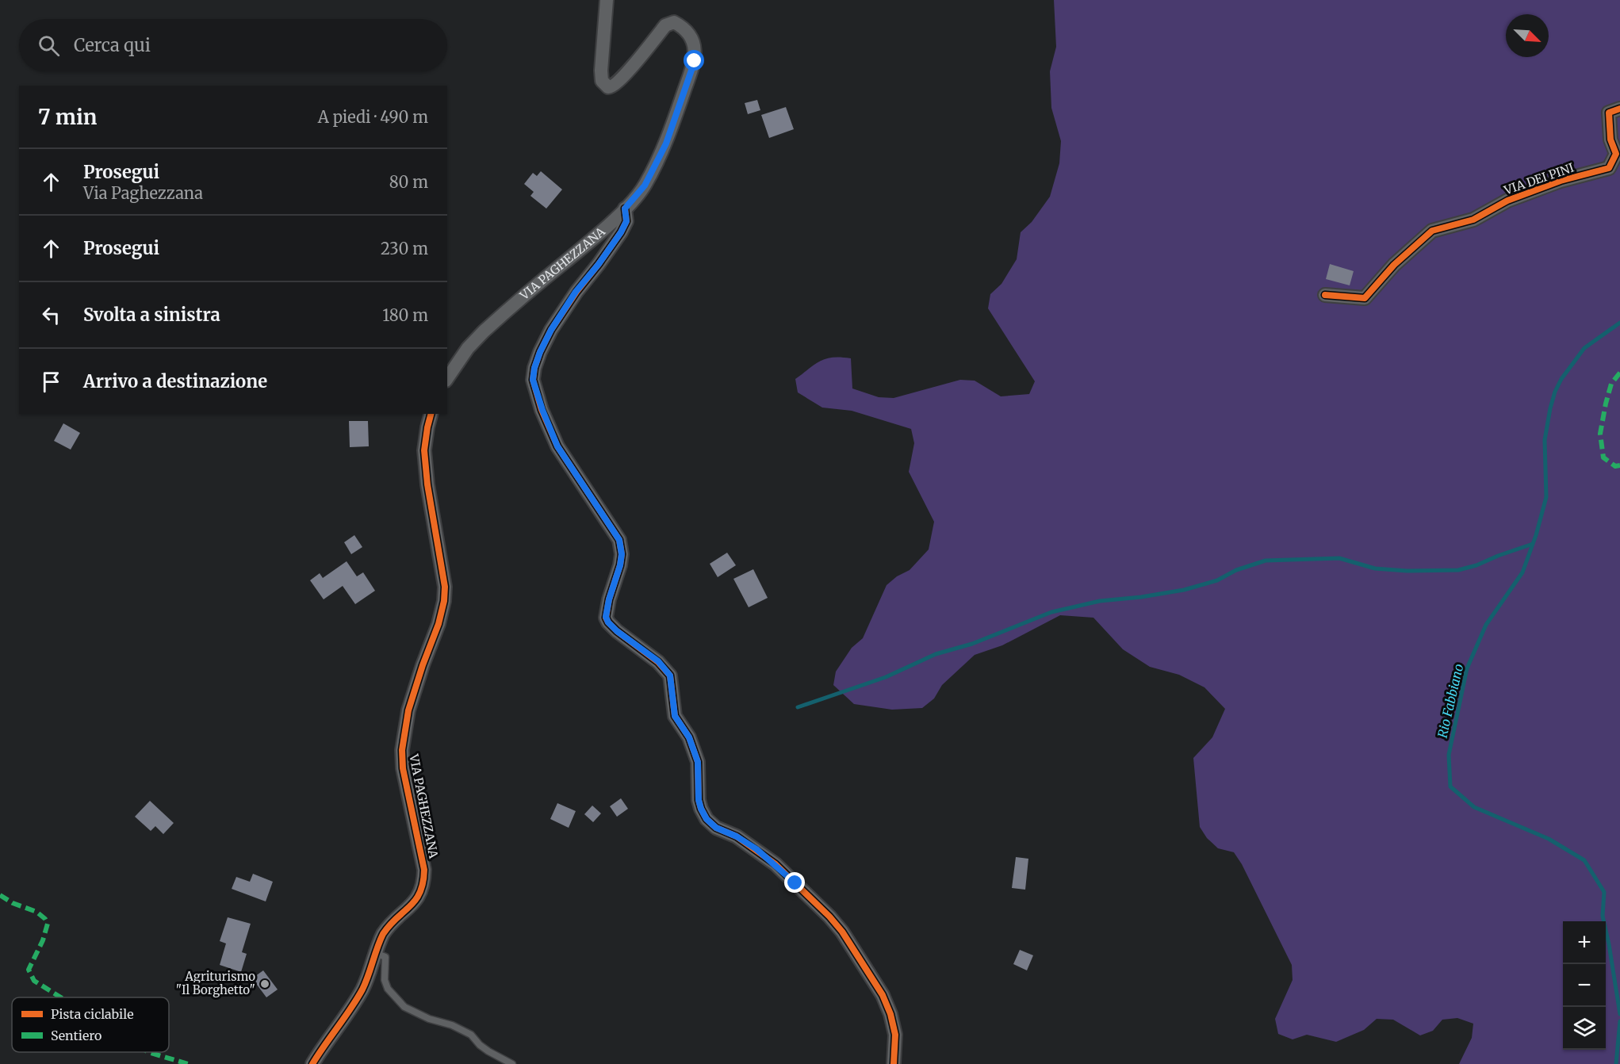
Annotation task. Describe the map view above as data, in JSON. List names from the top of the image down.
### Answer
{
  "streets": {
    "street": ["VIA DEI PINI", "VIA PAGHEZZANA"]
  },
  "water": ["Rio Fabbiano"],
  "places": ["Agriturismo \"Il Borghetto\""],
  "legend": ["Pista ciclabile", "Sentiero"],
  "north": "bottom right",
  "page": {
    "search": "Cerca qui",
    "heading": ["7 min", "A piedi · 490 m"],
    "list": [
      ["Prosegui", "Via Paghezzana", "80 m"],
      ["Prosegui", "230 m"],
      ["Svolta a sinistra", "180 m"],
      "Arrivo a destinazione"
    ],
    "map_buttons": ["+", "−"]
  }
}
